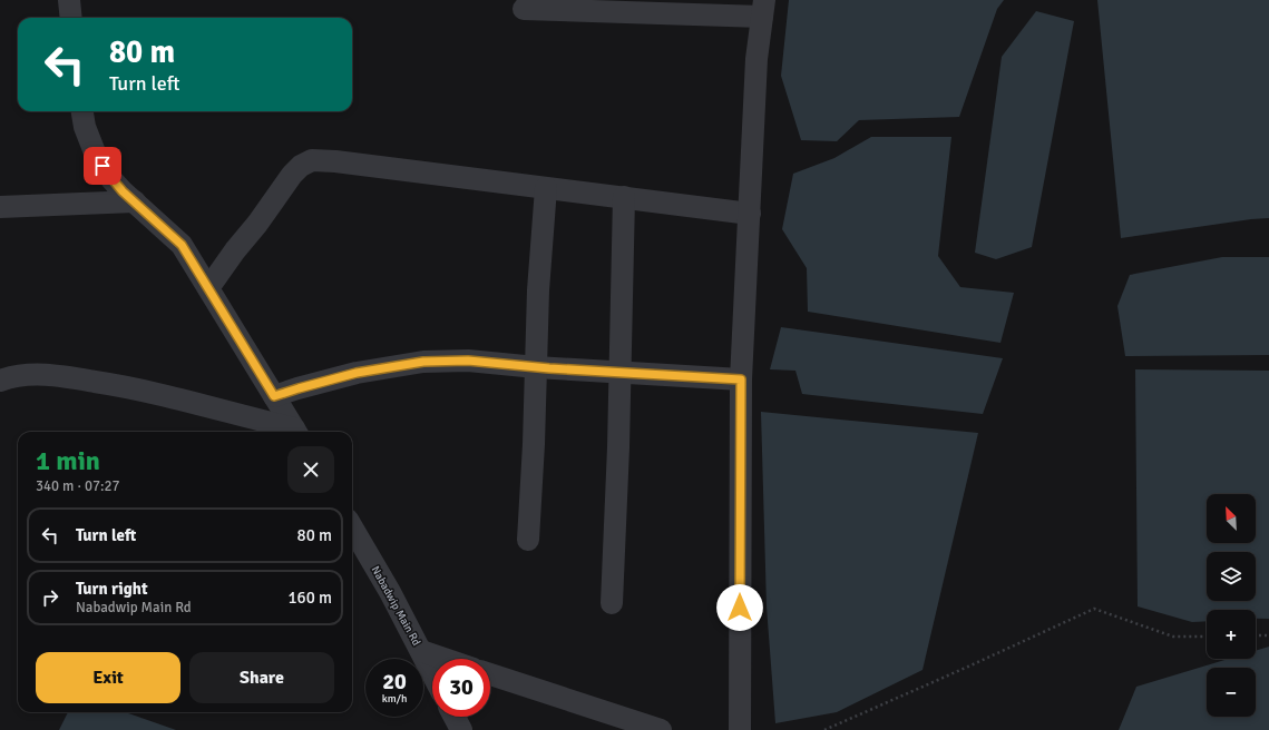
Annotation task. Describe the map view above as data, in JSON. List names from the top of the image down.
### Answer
{
  "streets": {
    "street": ["Nabadwip Main Rd"]
  },
  "north": "top left",
  "page": {
    "turn": ["80 m", "Turn left"],
    "heading": ["1 min", "340 m · 07:27"],
    "map_buttons": ["+", "−"],
    "list": [
      {
        "name": "Turn left",
        "value": "80 m"
      },
      {
        "name": "Turn right",
        "note": "Nabadwip Main Rd",
        "value": "160 m"
      }
    ],
    "buttons": ["Exit", "Share"],
    "speed": "20 km/h",
    "limit": "30"
  }
}
